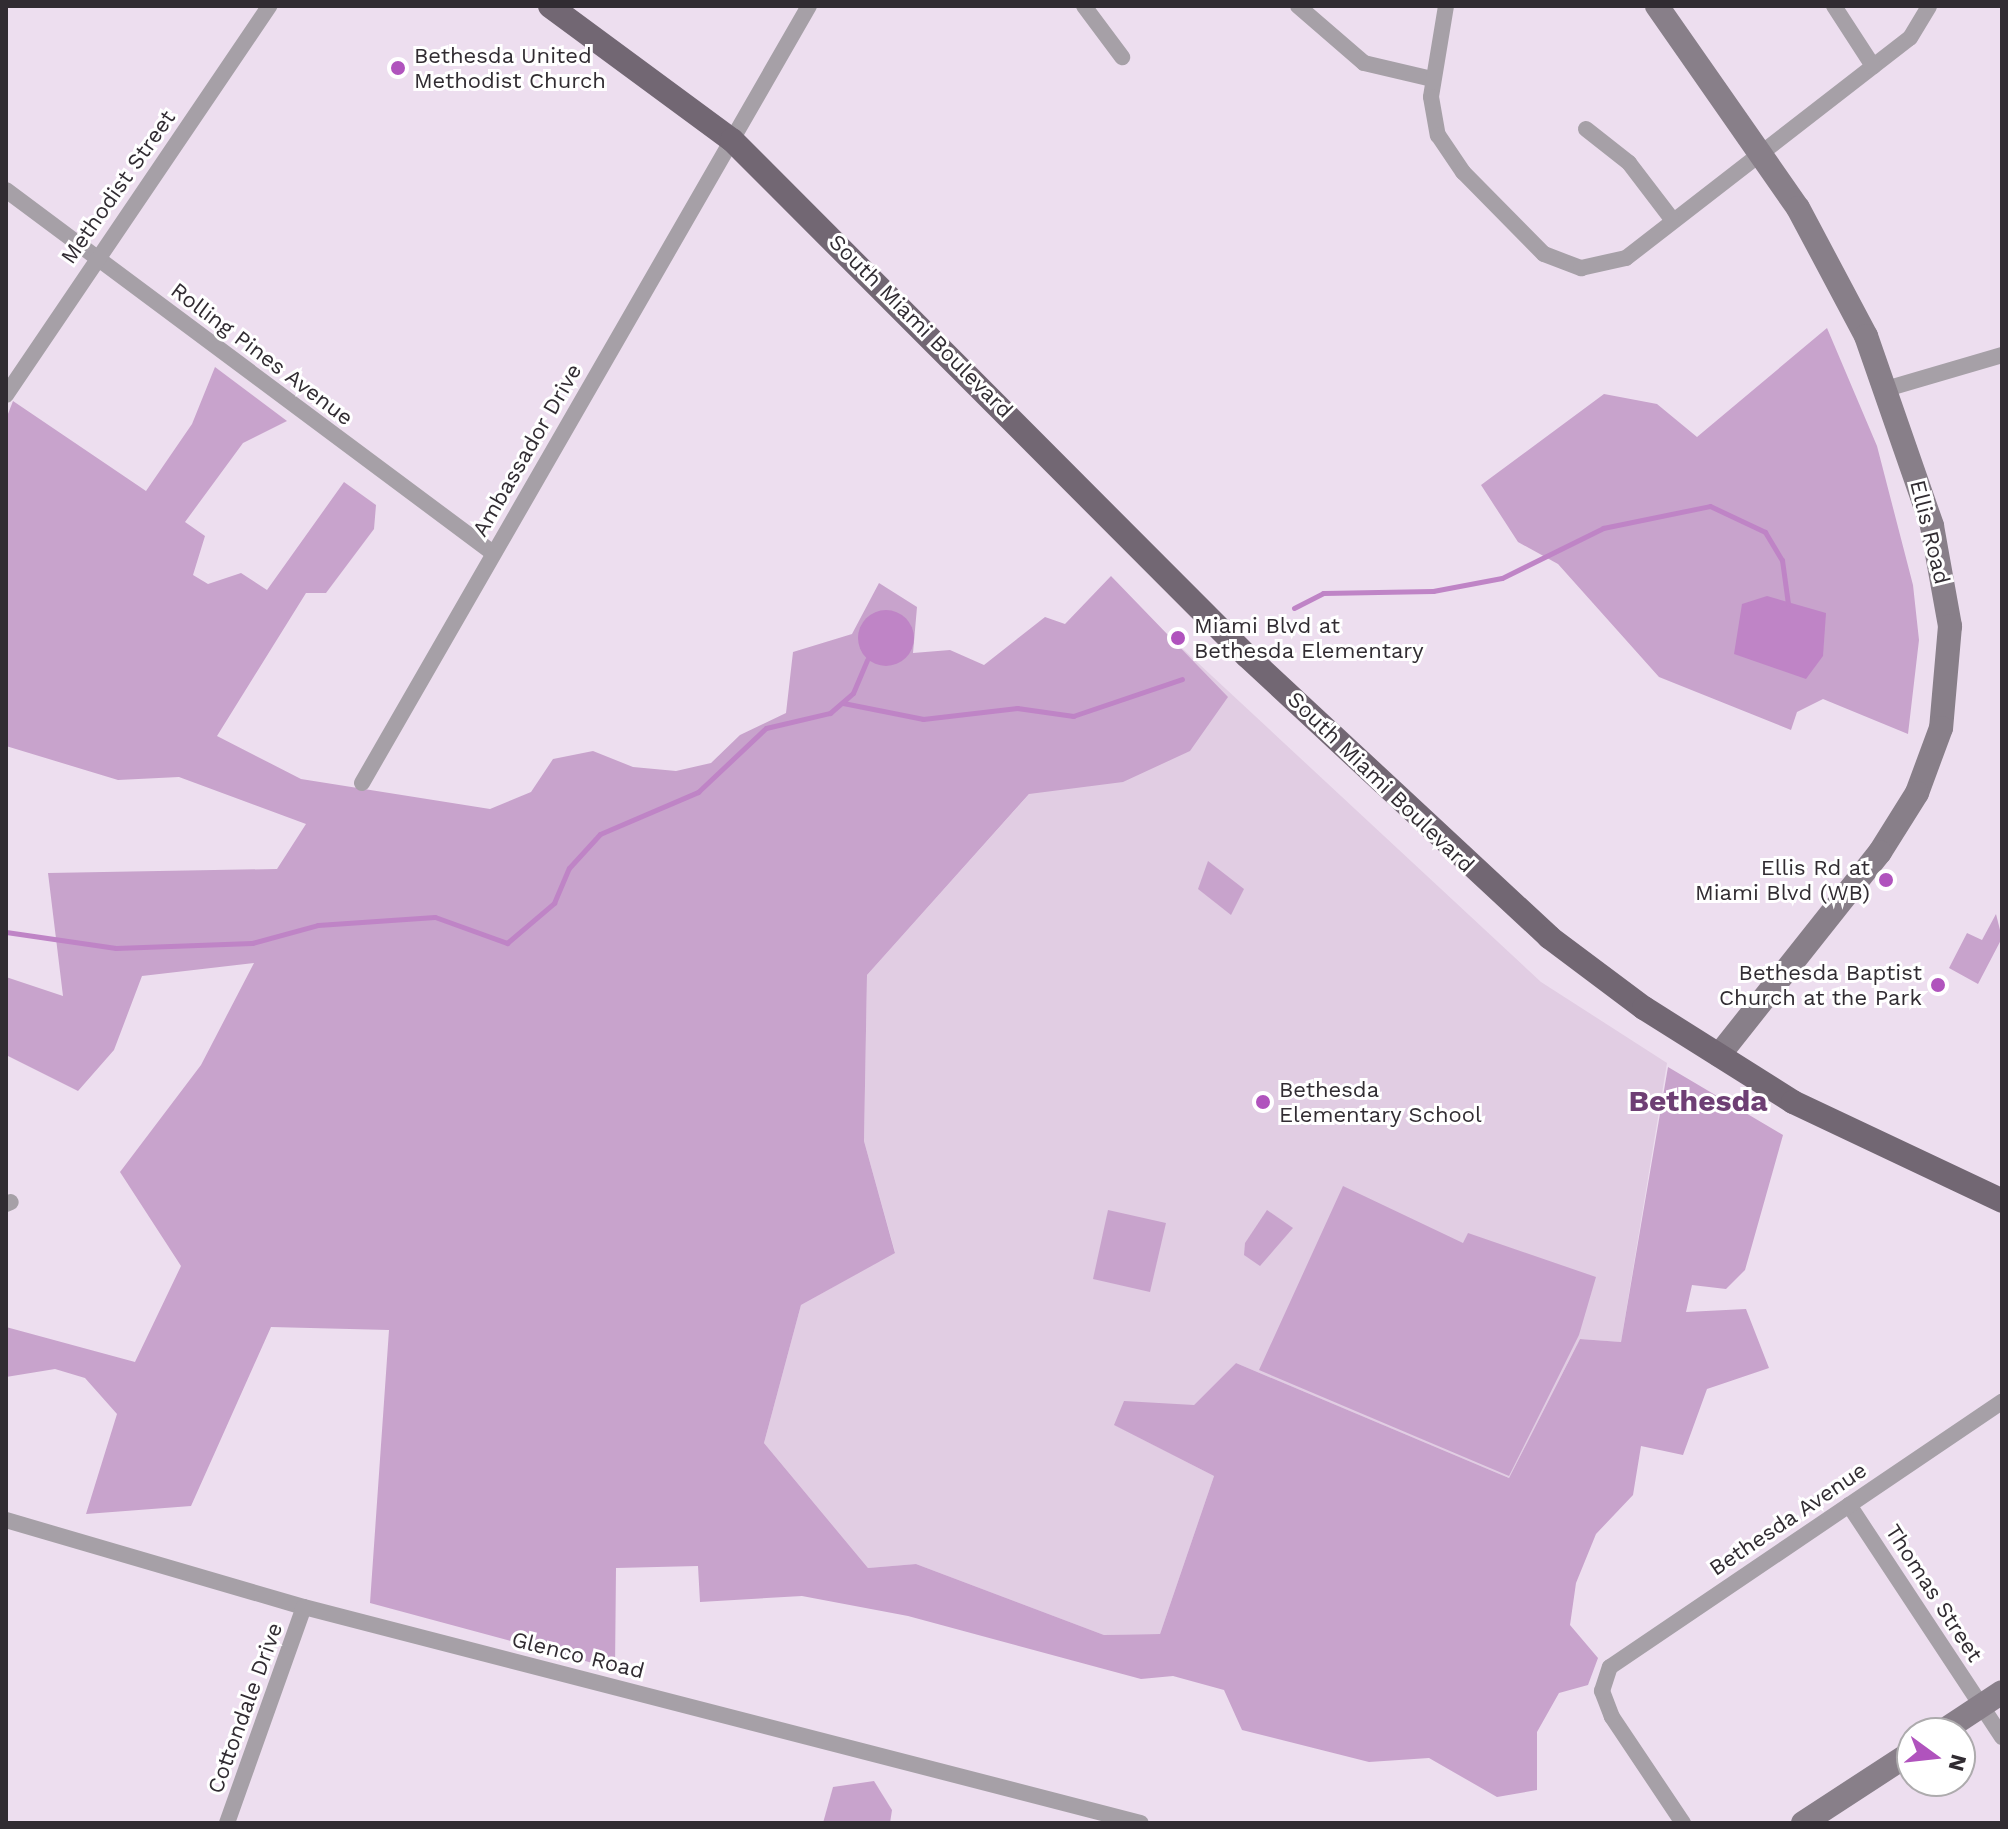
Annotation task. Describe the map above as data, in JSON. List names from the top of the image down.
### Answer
{
  "streets": {
    "main road": ["South Miami Boulevard", "Ellis Road"],
    "street": [
      "Methodist Street",
      "Rolling Pines Avenue",
      "Ambassador Drive",
      "Bethesda Avenue",
      "Thomas Street",
      "Glenco Road",
      "Cottondale Drive"
    ]
  },
  "crossings": [
    ["Methodist Street", "Rolling Pines Avenue"],
    ["South Miami Boulevard", "Ambassador Drive"],
    ["South Miami Boulevard", "Ellis Road"],
    ["Rolling Pines Avenue", "Ambassador Drive"],
    ["Bethesda Avenue", "Thomas Street"],
    ["Glenco Road", "Cottondale Drive"]
  ],
  "districts": ["Bethesda"],
  "places": [
    "Bethesda United Methodist Church",
    "Miami Blvd at Bethesda Elementary",
    "Ellis Rd at Miami Blvd (WB)",
    "Bethesda Baptist Church at the Park",
    "Bethesda Elementary School"
  ],
  "north": "right"
}
